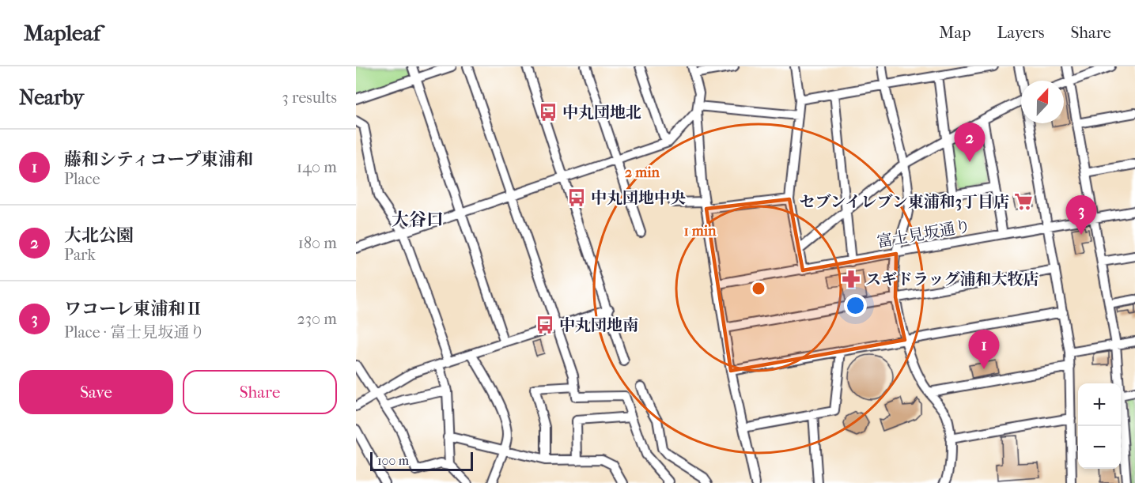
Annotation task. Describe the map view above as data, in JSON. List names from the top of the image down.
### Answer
{
  "streets": {
    "street": ["富士見坂通り"]
  },
  "districts": ["大谷口"],
  "places": {
    "bus stop": ["中丸団地北", "中丸団地中央", "中丸団地南"],
    "supermarket": ["セブンイレブン東浦和3丁目店"],
    "pharmacy": ["スギドラッグ浦和大牧店"]
  },
  "scale_bar": "100 m",
  "north": "top",
  "page": {
    "header": "Mapleaf",
    "nav": ["Map", "Layers", "Share"],
    "heading": ["Nearby", "3 results"],
    "pins": ["2", "3", "1"],
    "list": [
      {
        "mark": "1",
        "name": "藤和シティコープ東浦和",
        "note": "Place",
        "value": "140 m"
      },
      {
        "mark": "2",
        "name": "大北公園",
        "note": "Park",
        "value": "180 m"
      },
      {
        "mark": "3",
        "name": "ワコーレ東浦和Ⅱ",
        "note": "Place · 富士見坂通り",
        "value": "230 m"
      }
    ],
    "buttons": ["Save", "Share"],
    "map_buttons": ["+", "−"],
    "scale": "100 m"
  },
  "rings": ["2 min", "1 min"]
}
